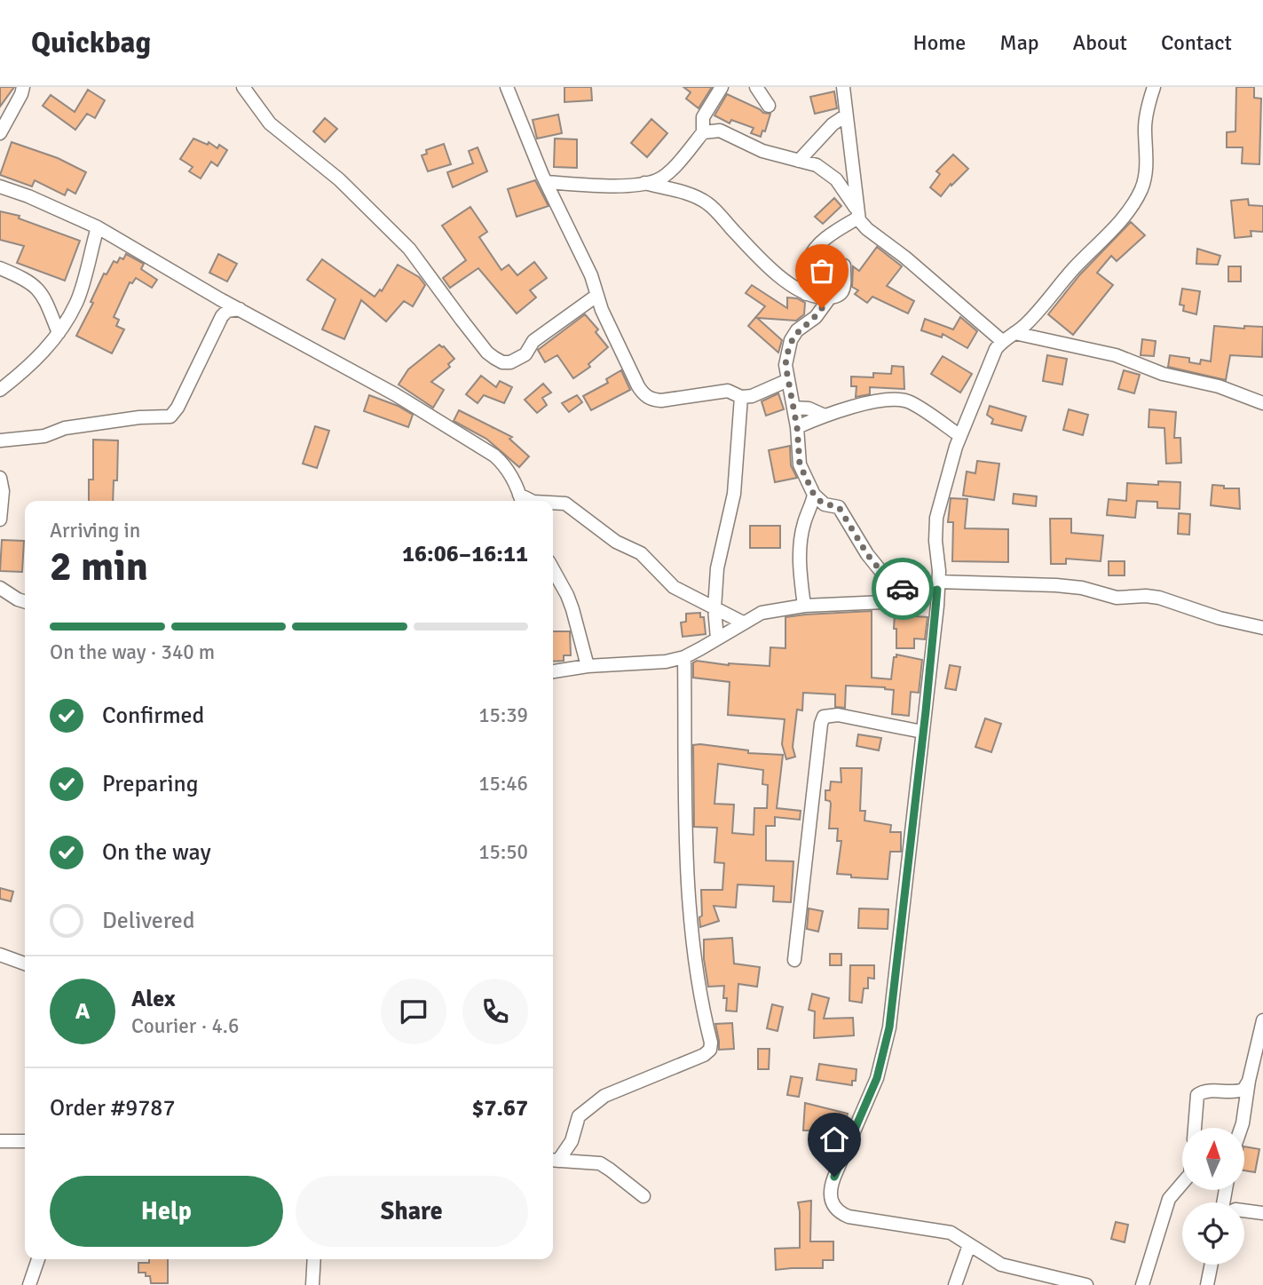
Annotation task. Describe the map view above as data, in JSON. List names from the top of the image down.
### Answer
{
  "north": "top",
  "page": {
    "header": "Quickbag",
    "nav": [
      "Home",
      "Map",
      "About",
      "Contact"
    ],
    "heading": ["2 min", "Arriving in", "16:06–16:11"],
    "panel": [
      "Alex",
      "Courier · 4.6",
      "Order #9787",
      "$7.67"
    ],
    "bar": "On the way · 340 m",
    "list": [
      ["Confirmed", "15:39"],
      ["Preparing", "15:46"],
      ["On the way", "15:50"],
      "Delivered"
    ],
    "round": "A",
    "buttons": ["Help", "Share"]
  }
}
